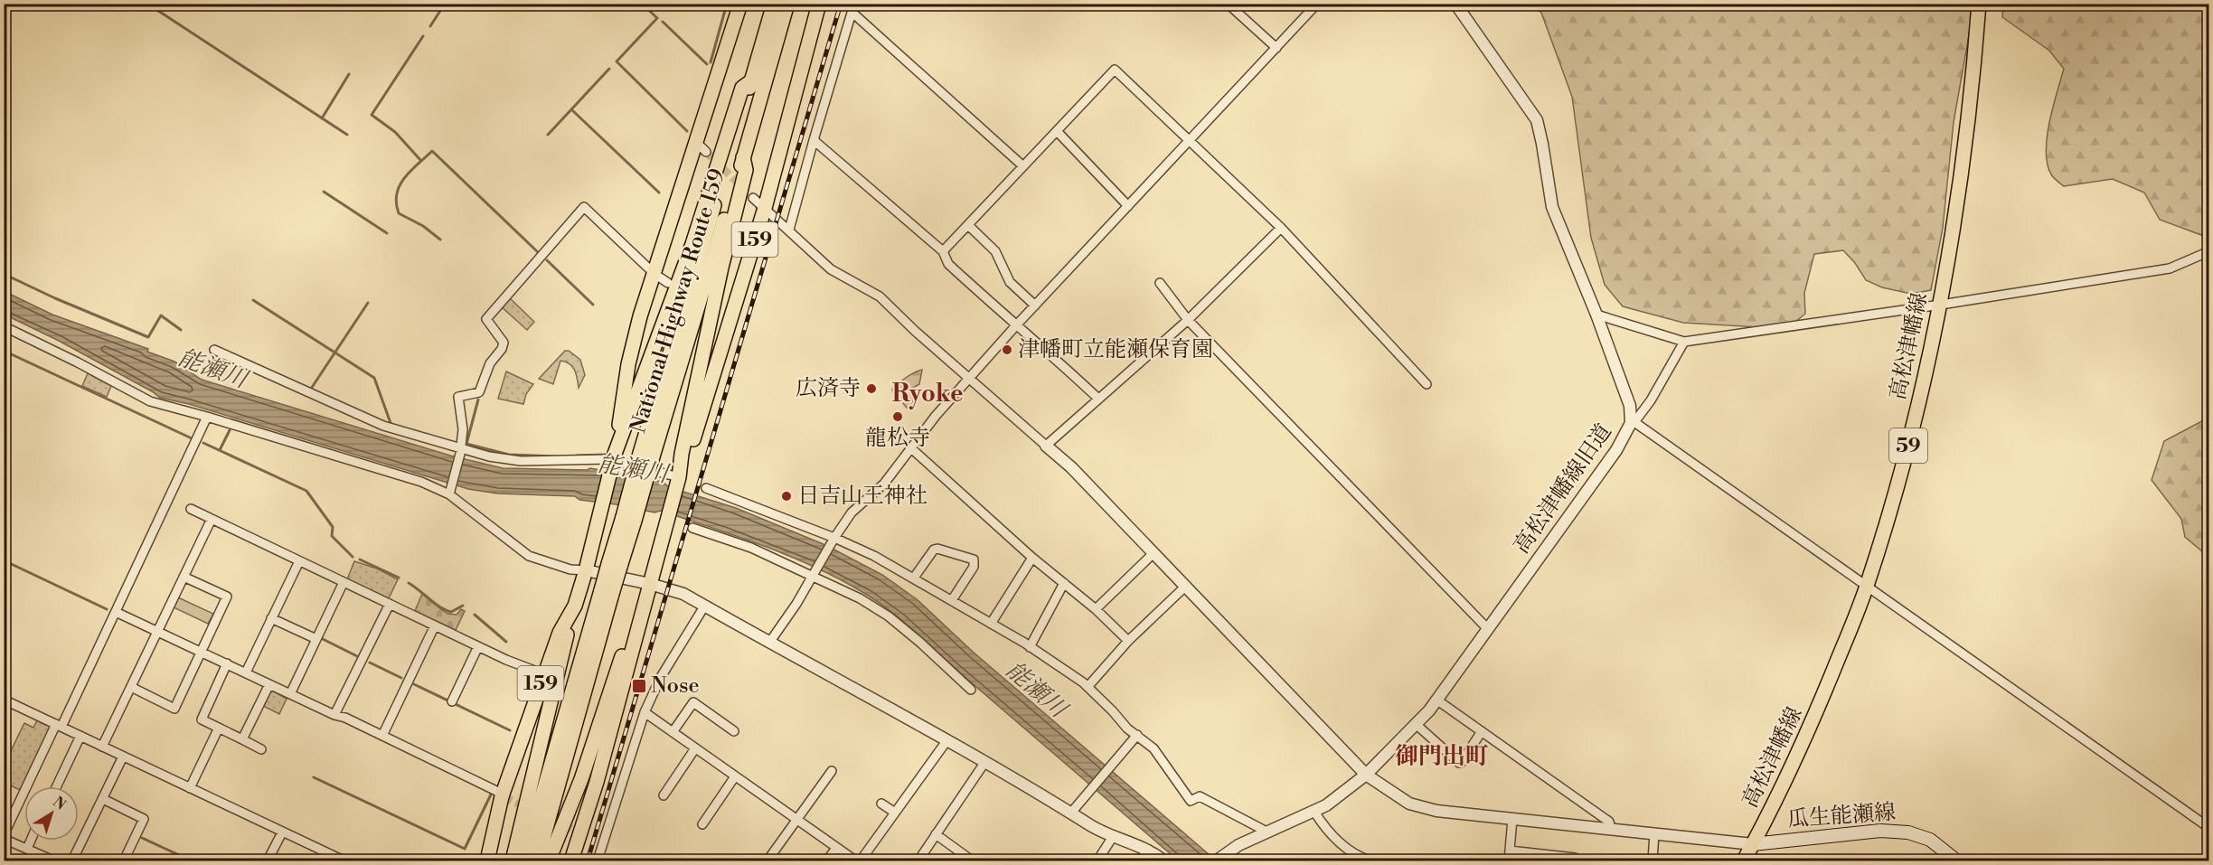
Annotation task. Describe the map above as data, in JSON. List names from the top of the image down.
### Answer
{
  "streets": {
    "main road": [
      "159",
      "National Highway Route 159",
      "高松津幡線",
      "59",
      "瓜生能瀬線"
    ],
    "street": ["高松津幡線旧道"]
  },
  "crossings": [
    ["159", "National Highway Route 159"],
    ["高松津幡線", "瓜生能瀬線"]
  ],
  "districts": ["Ryoke", "御門出町"],
  "water": ["能瀬川"],
  "places": {
    "other": [
      "津幡町立能瀬保育園",
      "広済寺",
      "龍松寺",
      "日吉山王神社"
    ],
    "transit": ["Nose"]
  },
  "north": "top right"
}
